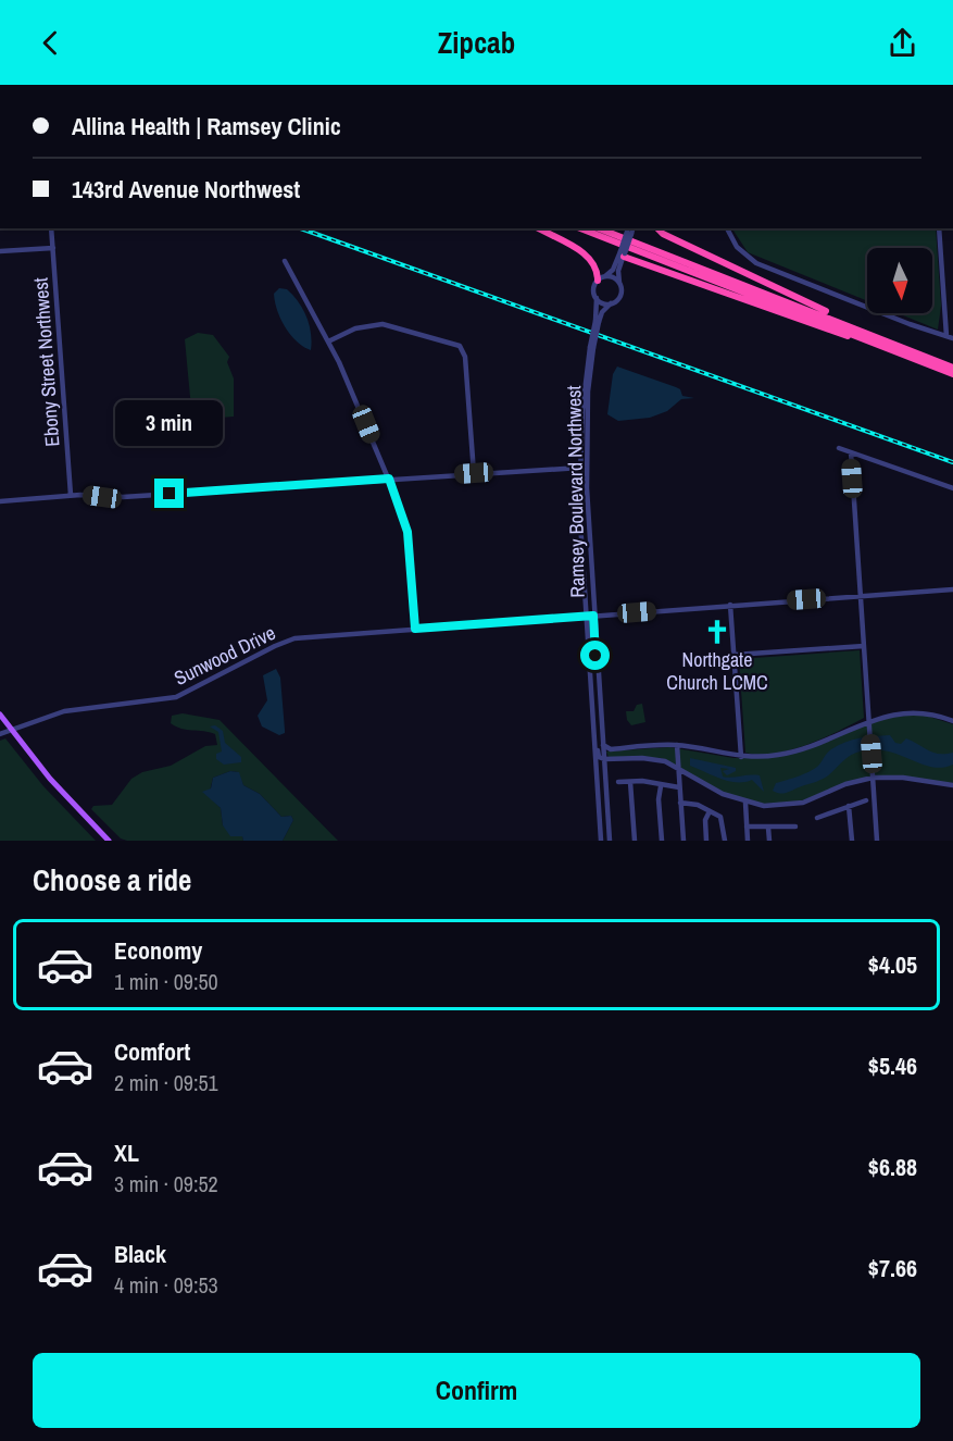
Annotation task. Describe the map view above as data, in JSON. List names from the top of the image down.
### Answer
{
  "streets": {
    "street": ["Ebony Street Northwest", "Ramsey Boulevard Northwest", "Sunwood Drive"]
  },
  "crossings": [
    ["Ramsey Boulevard Northwest", "Sunwood Drive"]
  ],
  "places": {
    "church": ["Northgate Church LCMC"]
  },
  "north": "bottom",
  "page": {
    "header": "Zipcab",
    "banner": ["Allina Health | Ramsey Clinic", "143rd Avenue Northwest"],
    "bubble": "3 min",
    "heading": "Choose a ride",
    "list": [
      {
        "name": "Economy",
        "note": "1 min · 09:50",
        "value": "$4.05"
      },
      {
        "name": "Comfort",
        "note": "2 min · 09:51",
        "value": "$5.46"
      },
      {
        "name": "XL",
        "note": "3 min · 09:52",
        "value": "$6.88"
      },
      {
        "name": "Black",
        "note": "4 min · 09:53",
        "value": "$7.66"
      }
    ],
    "buttons": "Confirm"
  }
}
